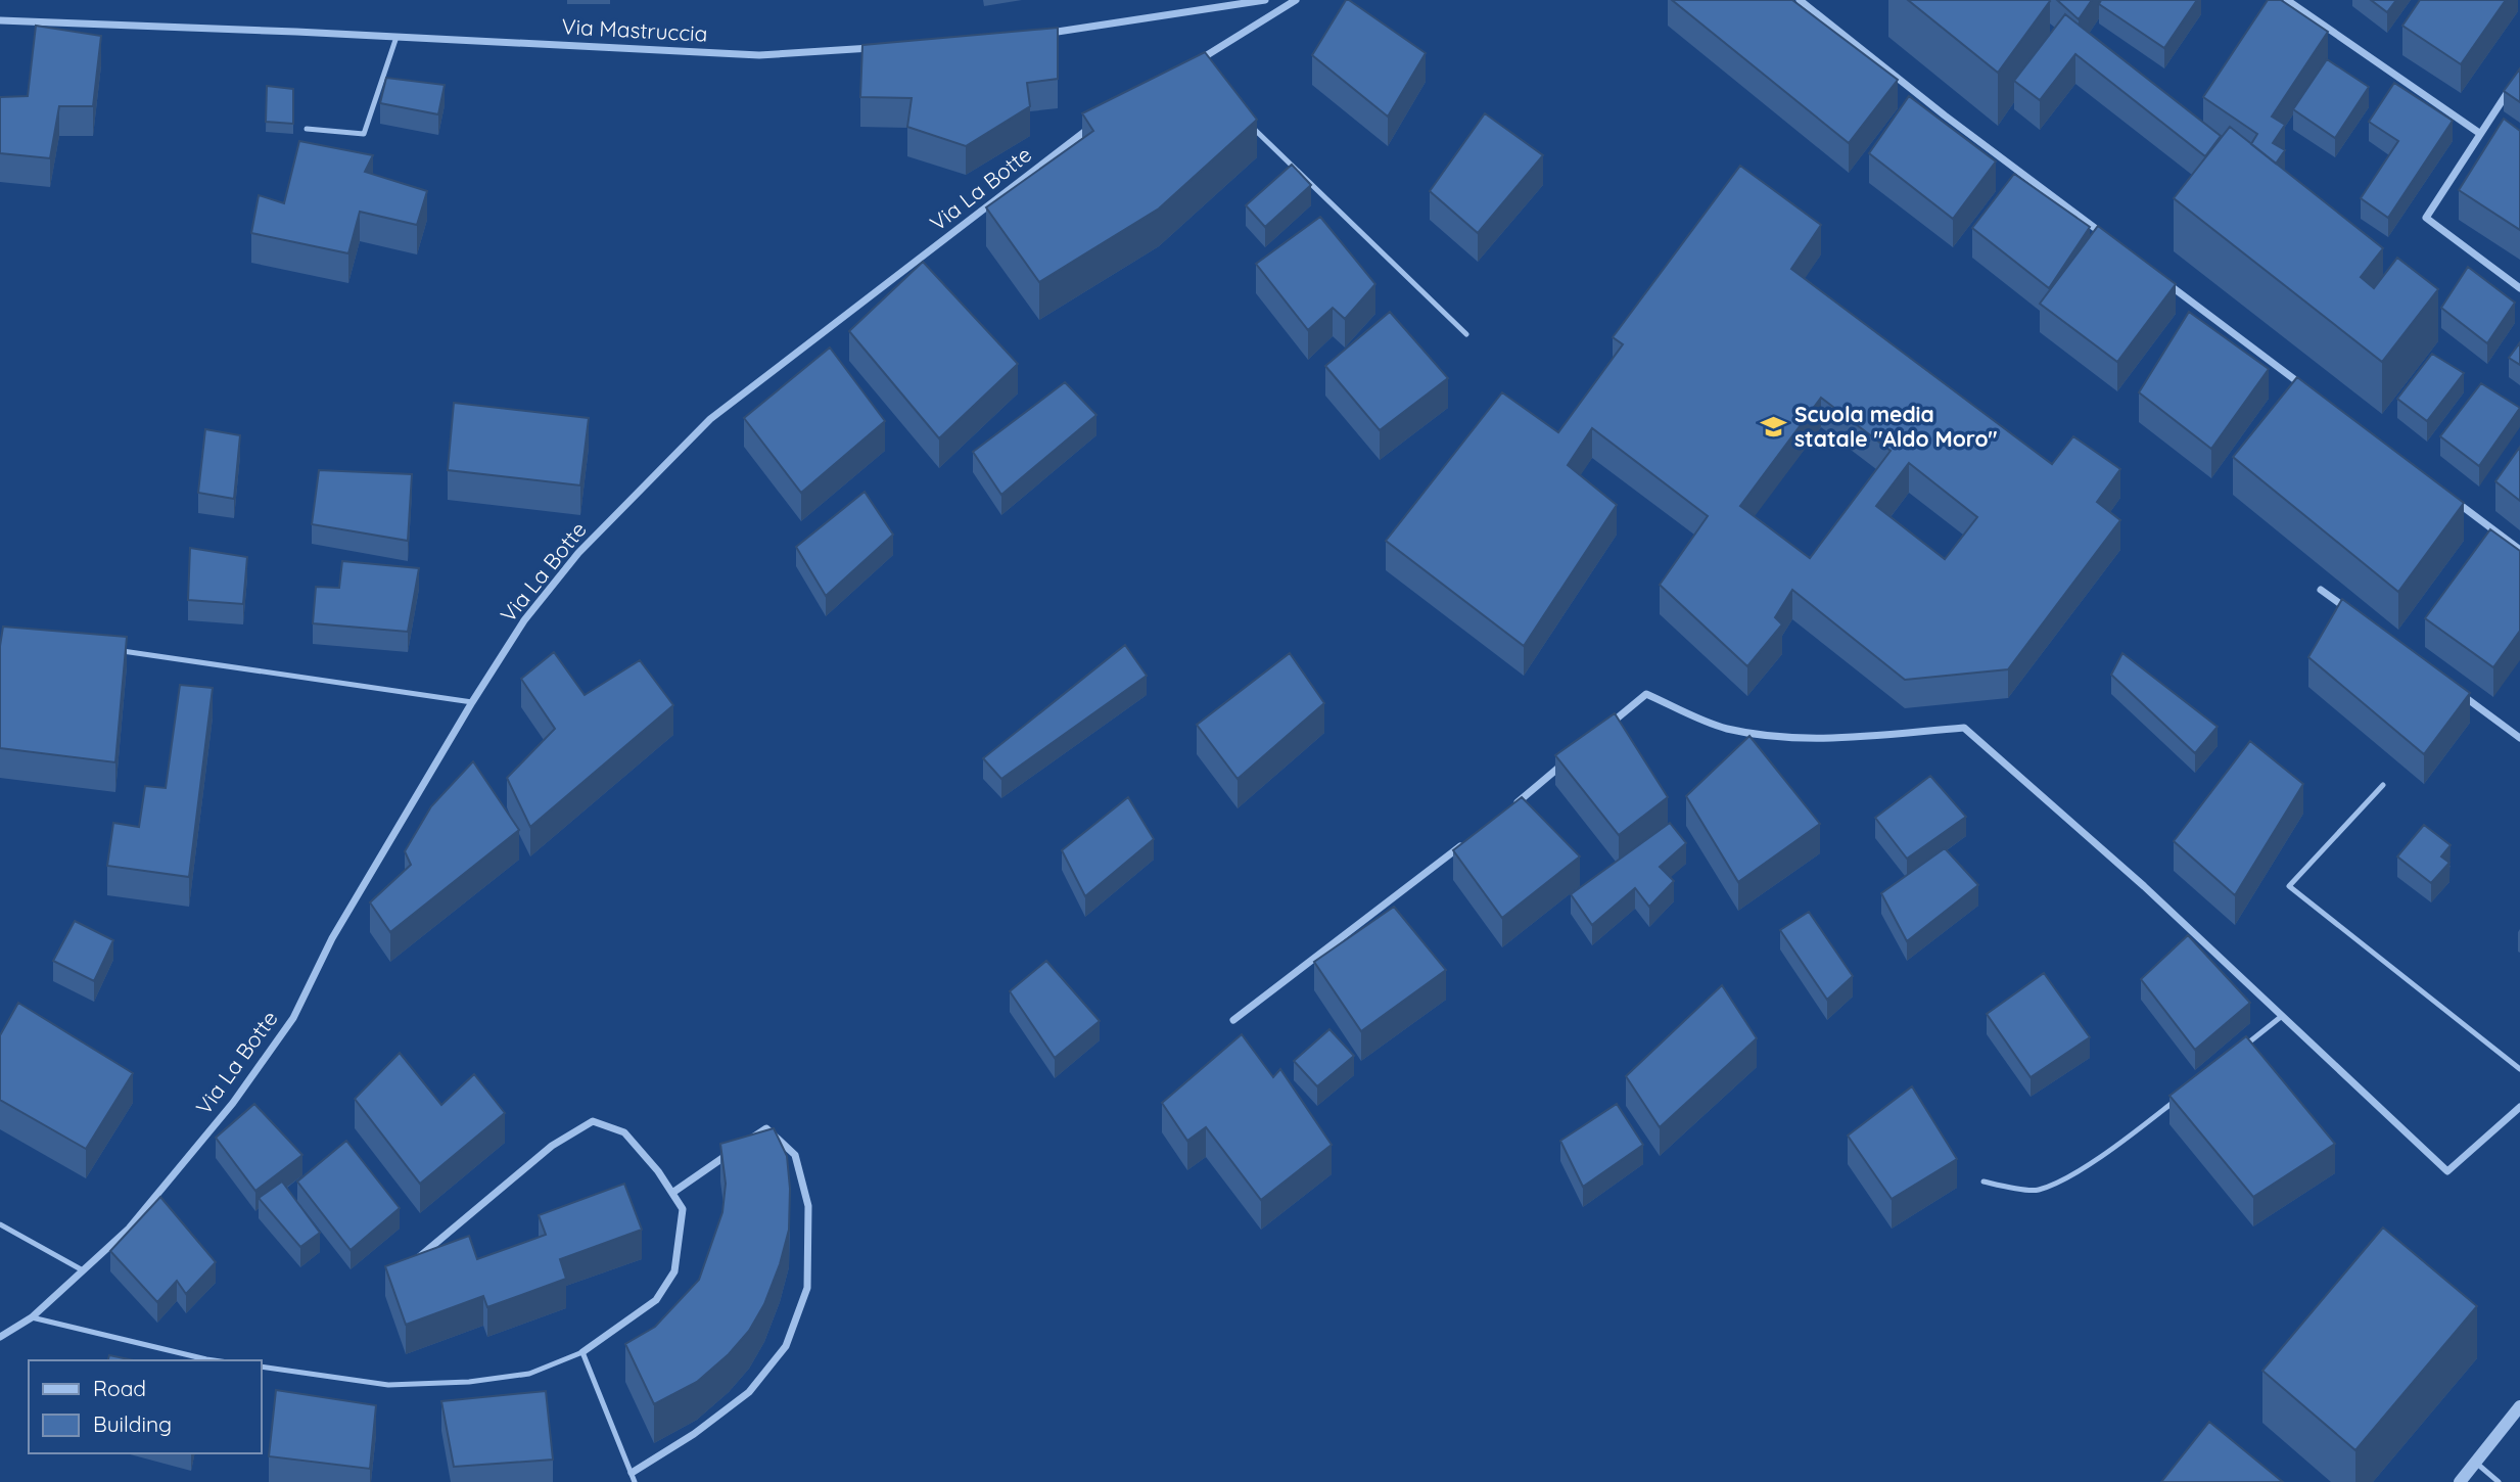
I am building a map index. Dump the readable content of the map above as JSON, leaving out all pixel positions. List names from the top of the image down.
{
  "streets": {
    "street": ["Via Mastruccia", "Via La Botte"]
  },
  "places": {
    "school or university": ["Scuola media statale \"Aldo Moro\""]
  },
  "legend": ["Road", "Building"]
}
